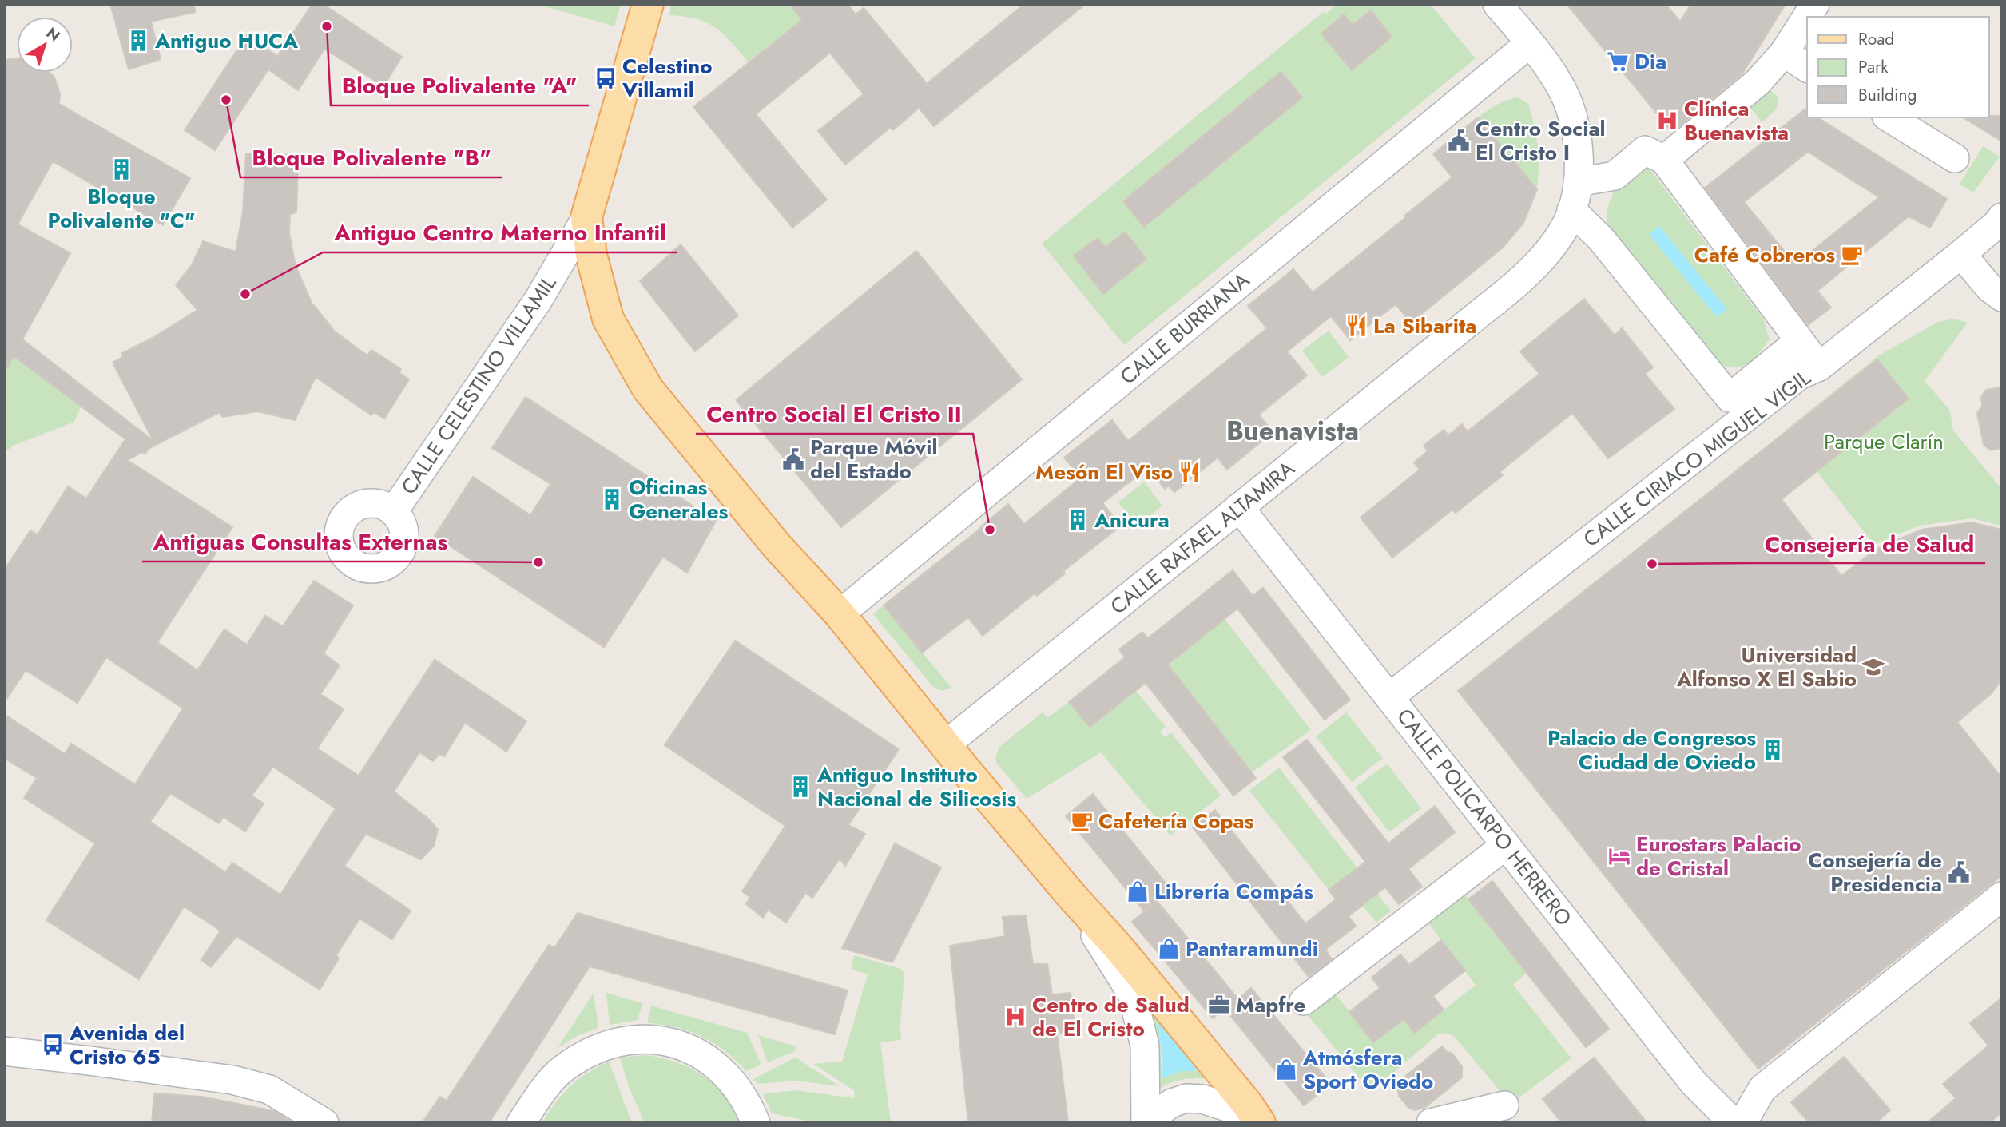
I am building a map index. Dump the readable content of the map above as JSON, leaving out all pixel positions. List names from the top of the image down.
{
  "streets": {
    "main road": ["CALLE CELESTINO VILLAMIL"],
    "street": [
      "CALLE BURRIANA",
      "CALLE CIRIACO MIGUEL VIGIL",
      "CALLE RAFAEL ALTAMIRA",
      "CALLE POLICARPO HERRERO"
    ]
  },
  "crossings": [
    ["CALLE BURRIANA", "CALLE RAFAEL ALTAMIRA"],
    ["CALLE CIRIACO MIGUEL VIGIL", "CALLE POLICARPO HERRERO"],
    ["CALLE RAFAEL ALTAMIRA", "CALLE POLICARPO HERRERO"]
  ],
  "districts": ["Buenavista"],
  "parks": ["Parque Clarín"],
  "places": {
    "other": [
      "Bloque Polivalente \"A\"",
      "Bloque Polivalente \"B\"",
      "Antiguo Centro Materno Infantil",
      "Centro Social El Cristo II",
      "Antiguas Consultas Externas",
      "Consejería de Salud"
    ],
    "building": [
      "Antiguo HUCA",
      "Bloque Polivalente \"C\"",
      "Oficinas Generales",
      "Anicura",
      "Palacio de Congresos Ciudad de Oviedo",
      "Antiguo Instituto Nacional de Silicosis"
    ],
    "supermarket": ["Dia"],
    "bus stop": ["Celestino Villamil", "Avenida del Cristo 65"],
    "hospital": ["Clínica Buenavista", "Centro de Salud de El Cristo"],
    "public building": ["Centro Social El Cristo I", "Parque Móvil del Estado", "Consejería de Presidencia"],
    "cafe": ["Café Cobreros", "Cafetería Copas"],
    "restaurant": ["La Sibarita", "Mesón El Viso"],
    "school or university": ["Universidad Alfonso X El Sabio"],
    "hotel": ["Eurostars Palacio de Cristal"],
    "shop": ["Librería Compás", "Pantaramundi", "Atmósfera Sport Oviedo"],
    "office": ["Mapfre"]
  },
  "legend": ["Road", "Park", "Building"],
  "north": "top right"
}
